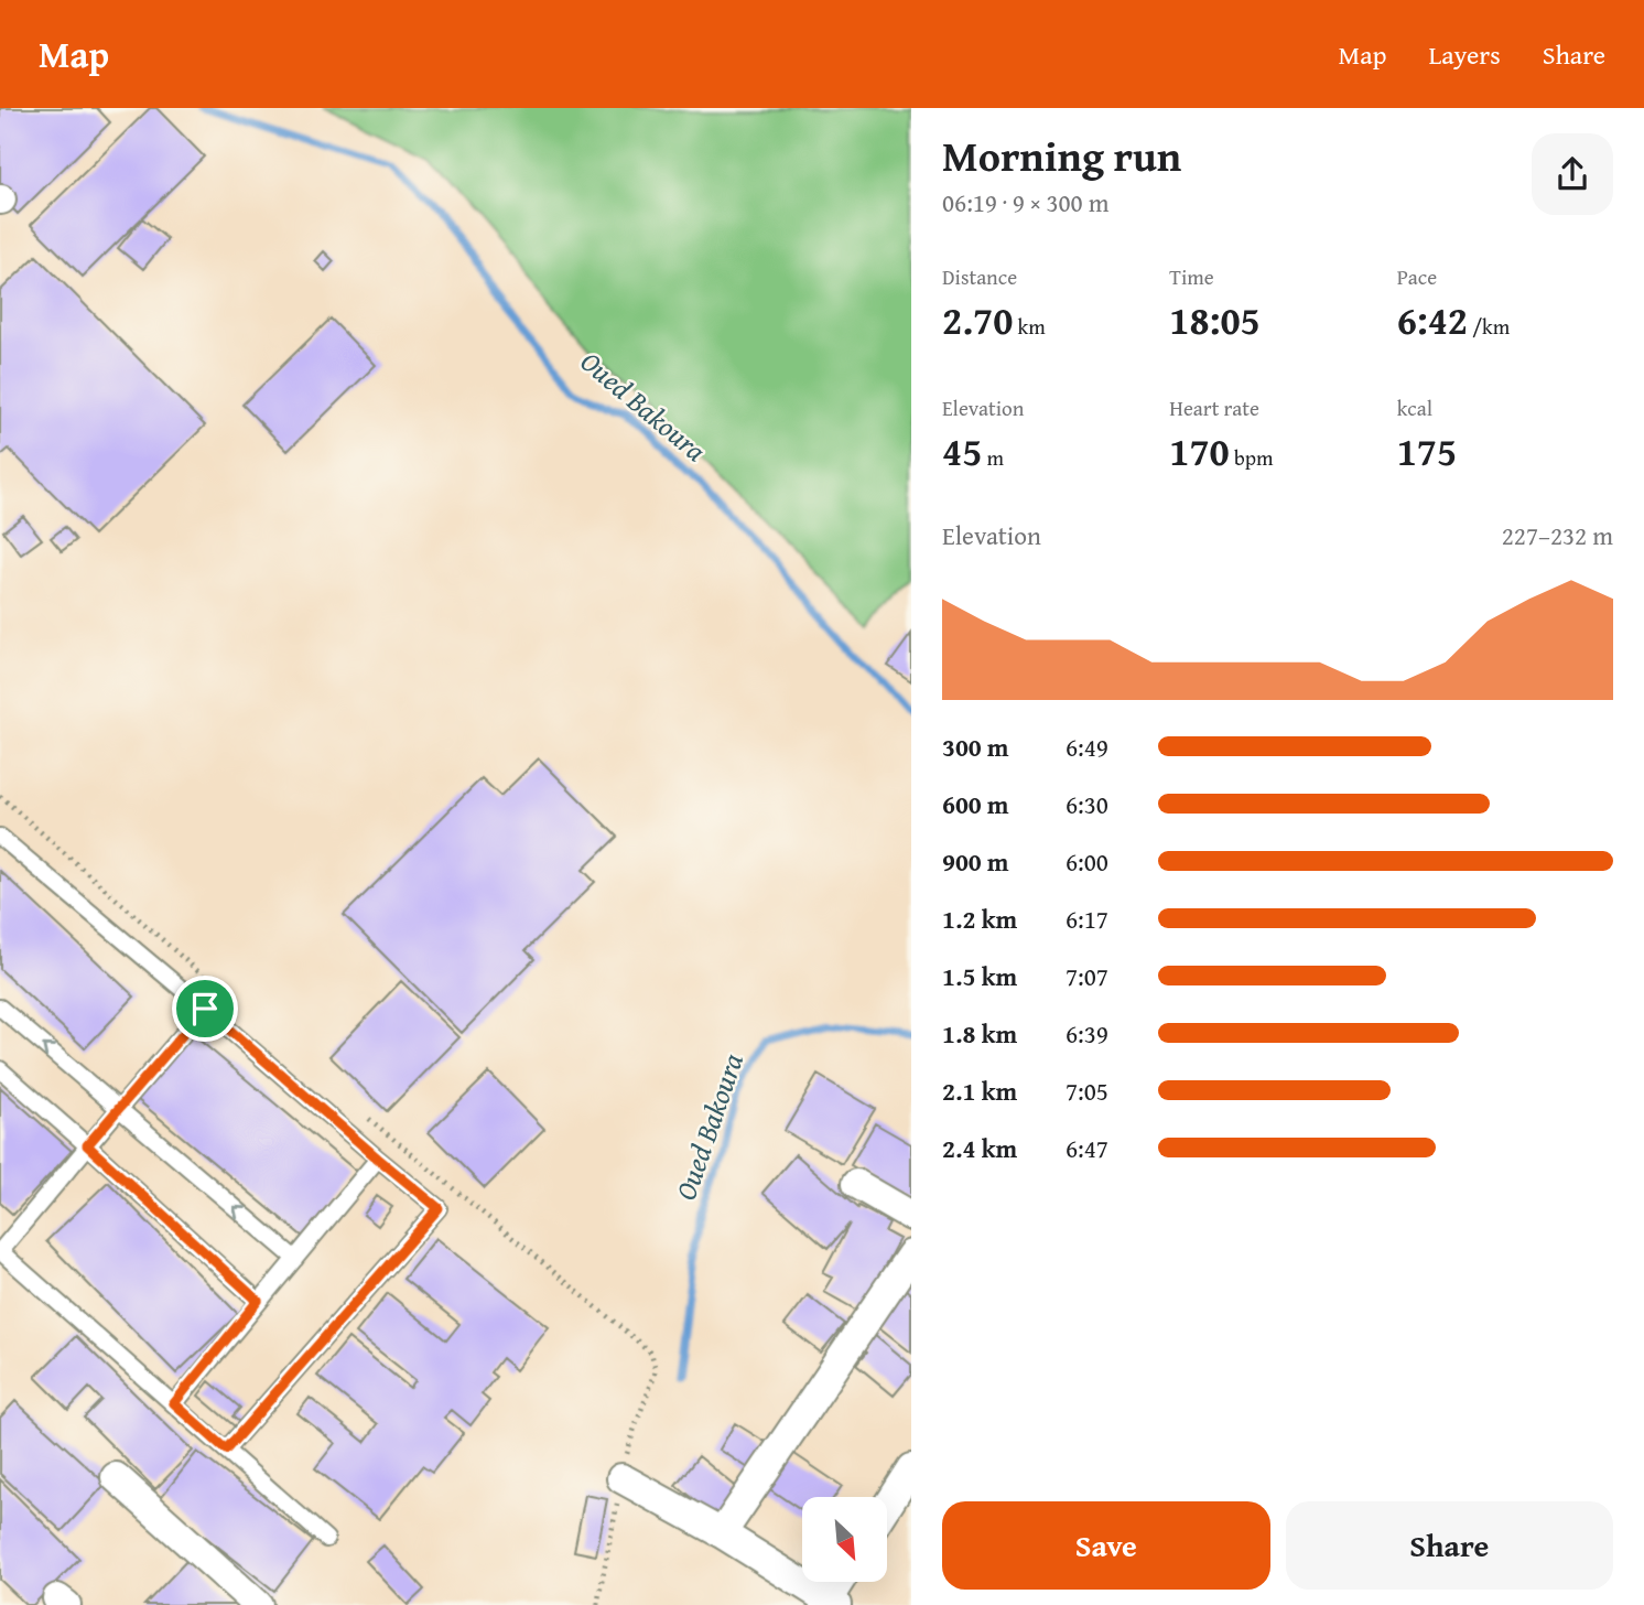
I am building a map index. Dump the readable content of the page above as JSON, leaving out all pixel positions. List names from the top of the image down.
{
  "water": ["Oued Bakoura"],
  "north": "bottom right",
  "page": {
    "header": "Map",
    "nav": ["Map", "Layers", "Share"],
    "heading": ["Morning run", "06:19 · 9 × 300 m"],
    "stats": [
      ["Distance", "2.70 km"],
      ["Time", "18:05"],
      ["Pace", "6:42 /km"],
      ["Elevation", "45 m"],
      ["Heart rate", "170 bpm"],
      ["kcal", "175"]
    ],
    "chart": ["Elevation", "227–232 m"],
    "list": [
      {
        "name": "300 m",
        "note": "6:49"
      },
      {
        "name": "600 m",
        "note": "6:30"
      },
      {
        "name": "900 m",
        "note": "6:00"
      },
      {
        "name": "1.2 km",
        "note": "6:17"
      },
      {
        "name": "1.5 km",
        "note": "7:07"
      },
      {
        "name": "1.8 km",
        "note": "6:39"
      },
      {
        "name": "2.1 km",
        "note": "7:05"
      },
      {
        "name": "2.4 km",
        "note": "6:47"
      }
    ],
    "buttons": ["Save", "Share"]
  }
}
